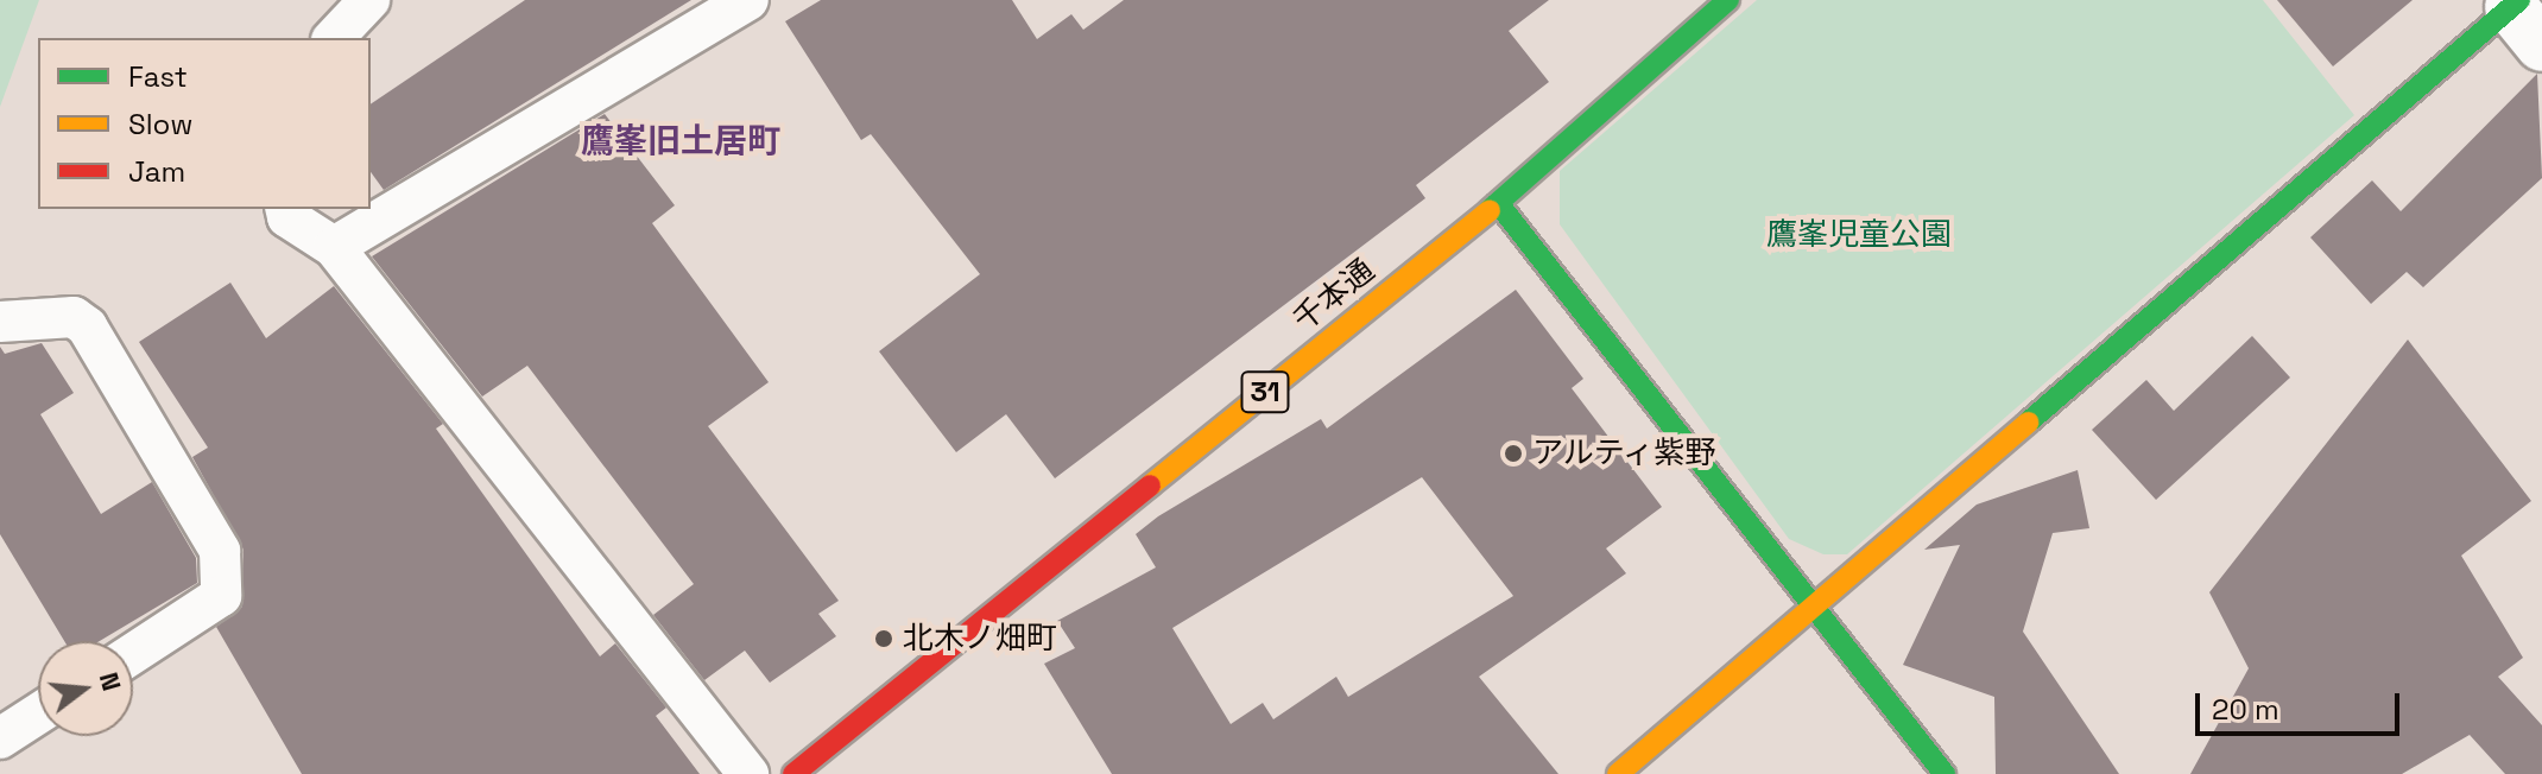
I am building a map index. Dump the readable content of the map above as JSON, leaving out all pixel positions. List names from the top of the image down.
{
  "streets": {
    "street": ["千本通", "31"]
  },
  "districts": ["鷹峯旧土居町"],
  "parks": ["鷹峯児童公園"],
  "places": ["アルティ紫野", "北木ノ畑町"],
  "legend": ["Fast", "Slow", "Jam"],
  "scale_bar": "20 m",
  "north": "right"
}
